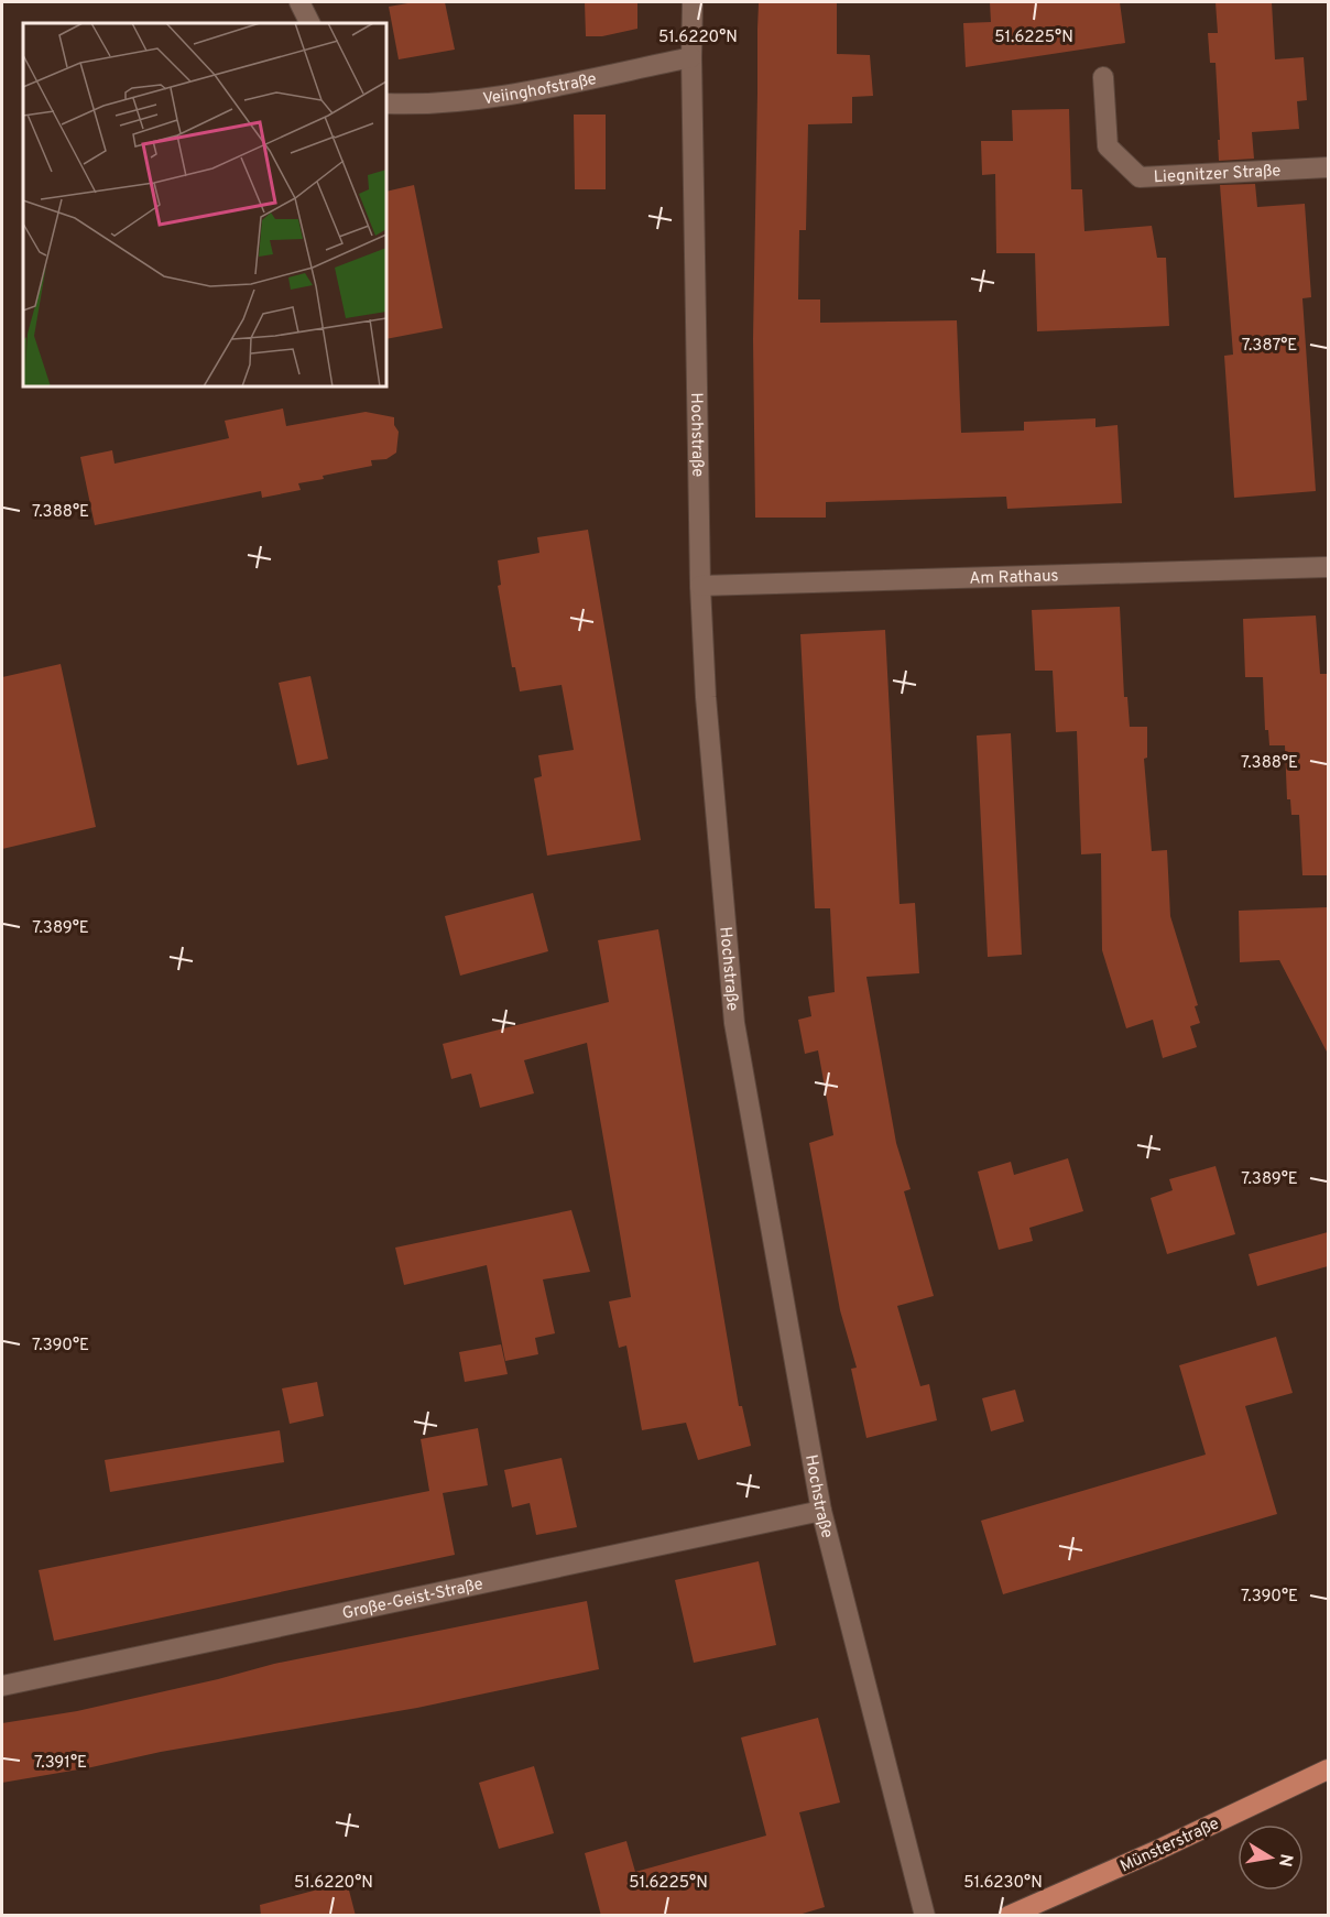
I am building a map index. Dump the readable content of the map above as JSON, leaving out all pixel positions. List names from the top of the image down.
{
  "streets": {
    "main road": ["Münsterstraße"],
    "street": [
      "Veiinghofstraße",
      "Liegnitzer Straße",
      "Hochstraße",
      "Am Rathaus",
      "Große-Geist-Straße"
    ]
  },
  "crossings": [
    ["Veiinghofstraße", "Hochstraße"],
    ["Hochstraße", "Am Rathaus"],
    ["Hochstraße", "Große-Geist-Straße"]
  ],
  "north": "right",
  "coordinates": [
    "51.6220°N",
    "51.6225°N",
    "7.387°E",
    "7.388°E",
    "7.389°E",
    "7.390°E",
    "7.391°E",
    "51.6230°N"
  ]
}
